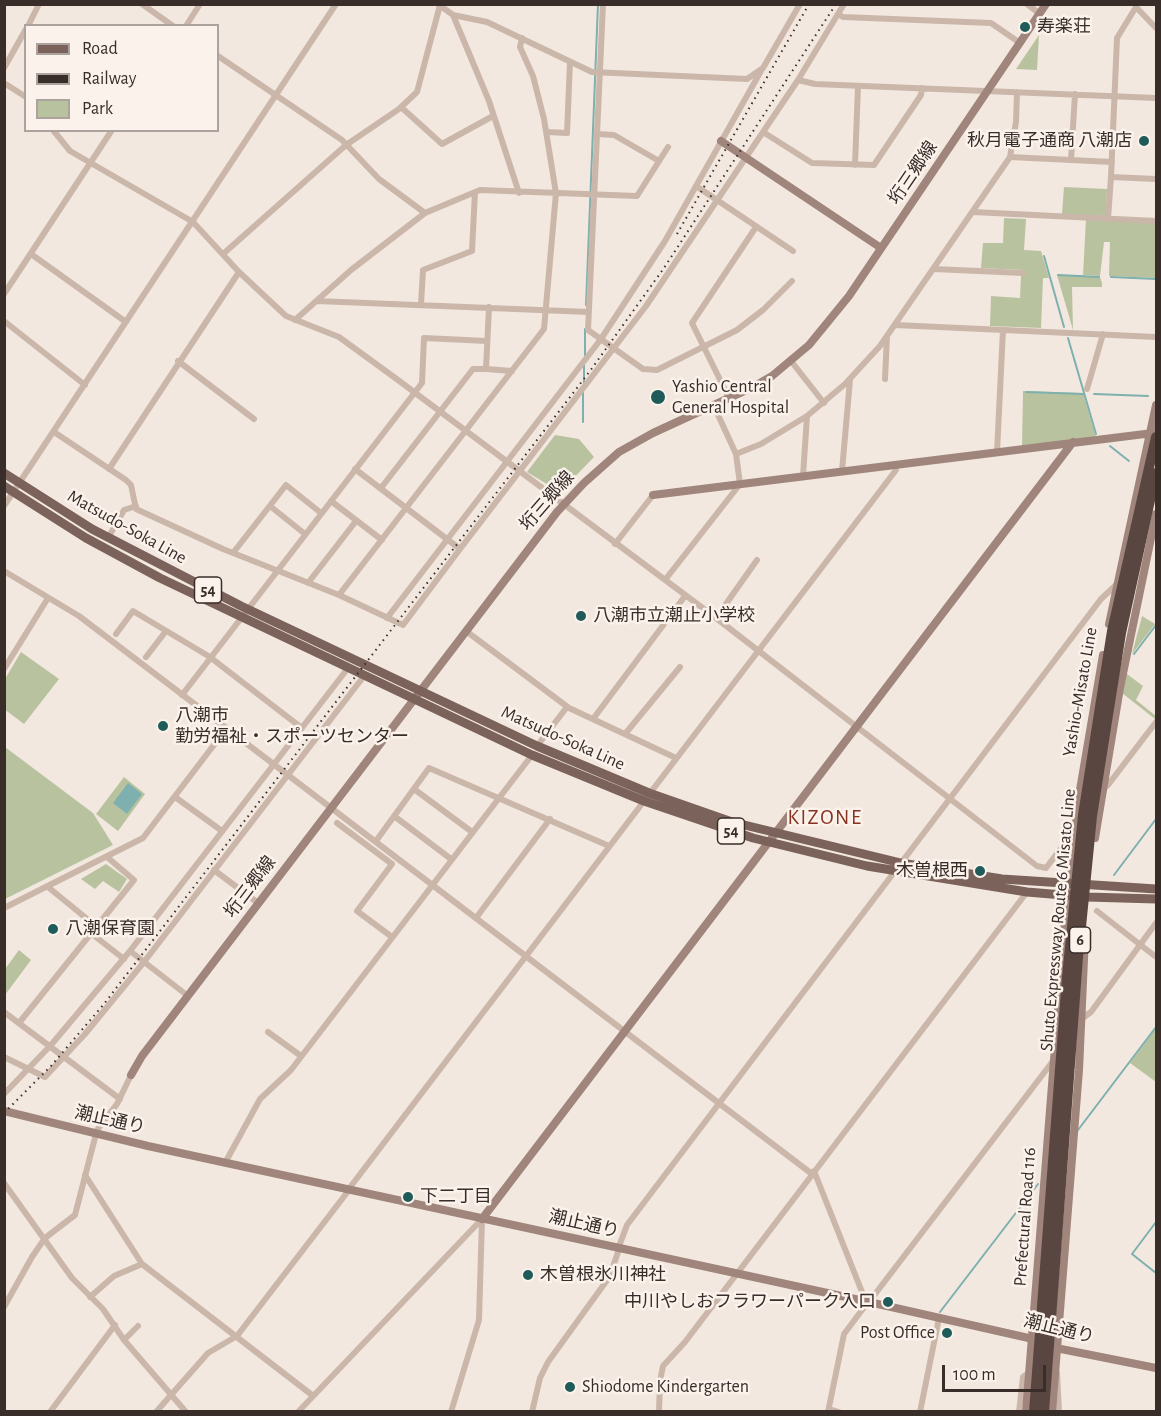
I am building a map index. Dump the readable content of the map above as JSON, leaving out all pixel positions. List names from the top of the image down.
{
  "streets": {
    "highway": ["Shuto Expressway Route 6 Misato Line", "6"],
    "main road": ["Matsudo-Soka Line", "54"],
    "street": [
      "垳三郷線",
      "Yashio-Misato Line",
      "潮止通り",
      "Prefectural Road 116"
    ]
  },
  "crossings": [
    ["垳三郷線", "Matsudo-Soka Line"],
    ["Matsudo-Soka Line", "Yashio-Misato Line"],
    ["Yashio-Misato Line", "Shuto Expressway Route 6 Misato Line"],
    ["Yashio-Misato Line", "Prefectural Road 116"],
    ["潮止通り", "Prefectural Road 116"]
  ],
  "districts": ["KIZONE"],
  "places": [
    "寿楽荘",
    "秋月電子通商 八潮店",
    "Yashio Central General Hospital",
    "八潮市立潮止小学校",
    "八潮市 勤労福祉・スポーツセンター",
    "木曽根西",
    "八潮保育園",
    "下二丁目",
    "木曽根氷川神社",
    "中川やしおフラワーパーク入口",
    "Post Office",
    "Shiodome Kindergarten"
  ],
  "legend": ["Road", "Railway", "Park"],
  "scale_bar": "100 m"
}
